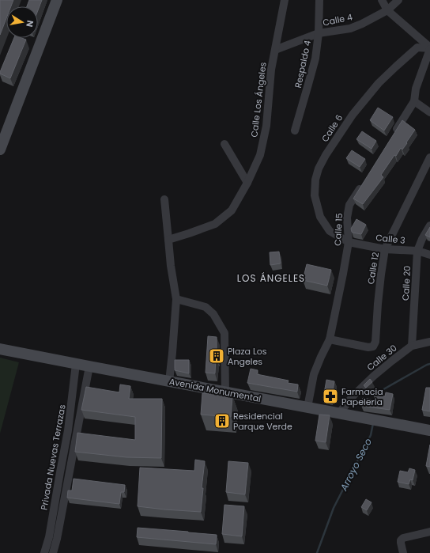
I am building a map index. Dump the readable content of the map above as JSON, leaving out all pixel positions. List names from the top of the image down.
{
  "streets": {
    "main road": ["Avenida Monumental"],
    "street": [
      "Calle 4",
      "Respaldo 4",
      "Calle Los Ángeles",
      "Calle 6",
      "Calle 15",
      "Calle 3",
      "Calle 12",
      "Calle 20",
      "Calle 30",
      "Privada Nuevas Terrazas"
    ]
  },
  "crossings": [
    ["Calle 4", "Respaldo 4"],
    ["Calle 4", "Calle Los Ángeles"],
    ["Calle 6", "Calle 15"],
    ["Calle 6", "Calle 3"],
    ["Calle 15", "Calle 3"],
    ["Calle 15", "Calle 12"],
    ["Calle 15", "Avenida Monumental"],
    ["Calle 3", "Calle 12"],
    ["Calle 3", "Calle 20"],
    ["Calle 20", "Calle 30"],
    ["Calle 30", "Avenida Monumental"],
    ["Avenida Monumental", "Privada Nuevas Terrazas"]
  ],
  "districts": ["LOS ÁNGELES"],
  "water": ["Arroyo Seco"],
  "places": {
    "building": ["Plaza Los Angeles", "Residencial Parque Verde"],
    "pharmacy": ["Farmacia Papeleria"]
  },
  "north": "right"
}
